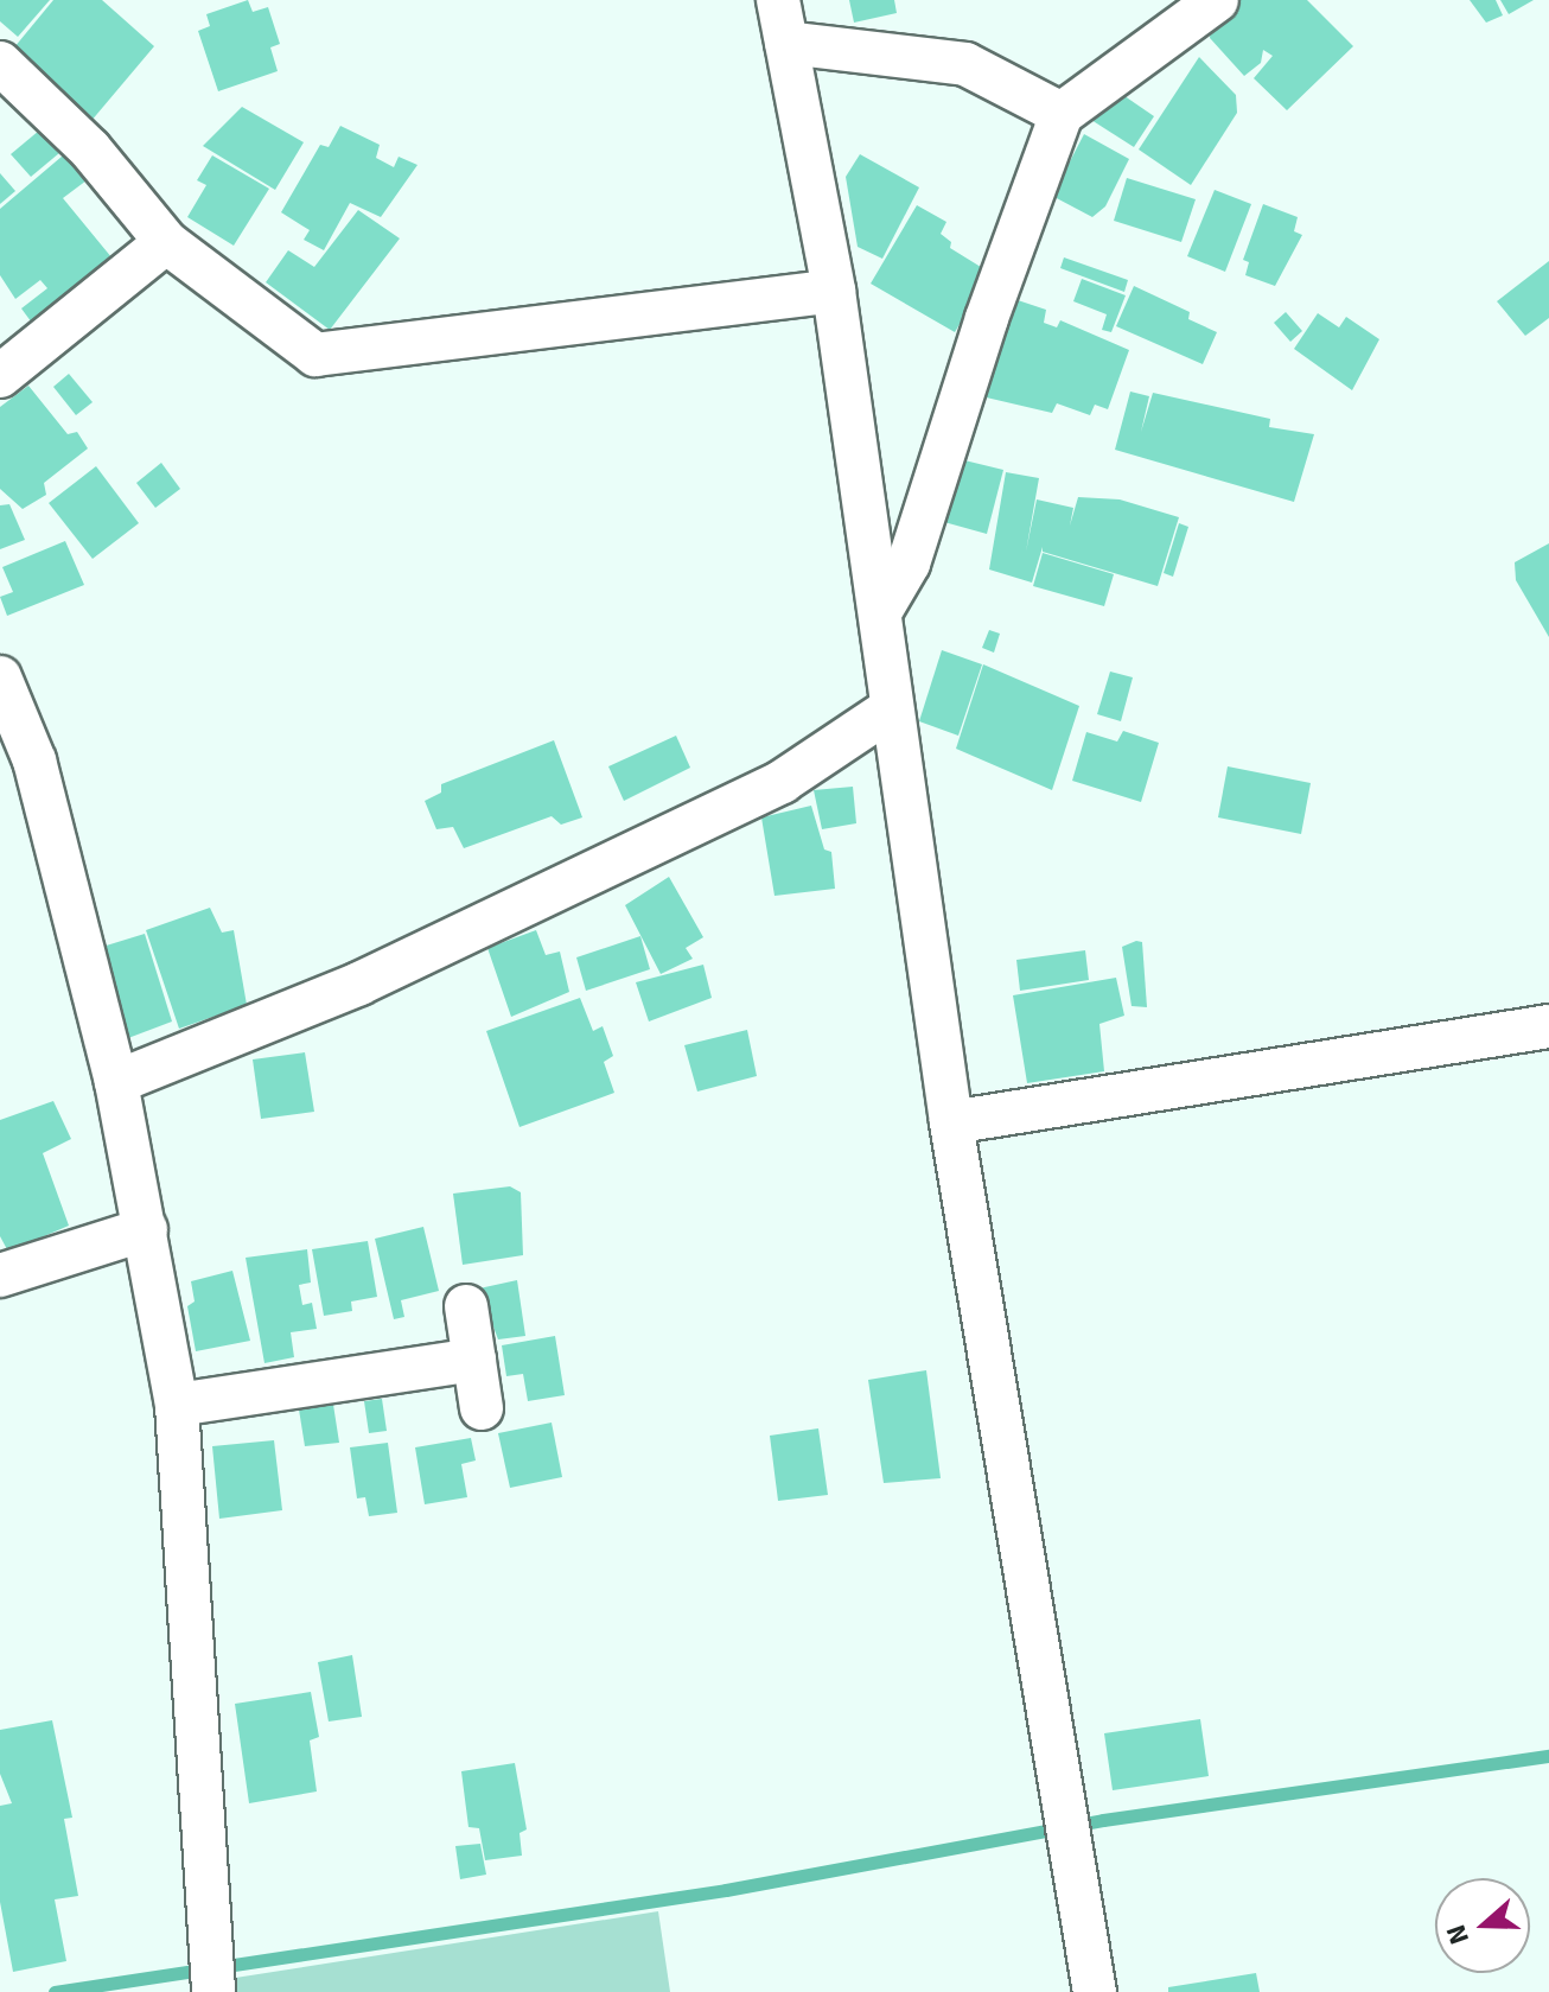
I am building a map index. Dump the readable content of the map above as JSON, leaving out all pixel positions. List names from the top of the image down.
{
  "north": "left"
}
